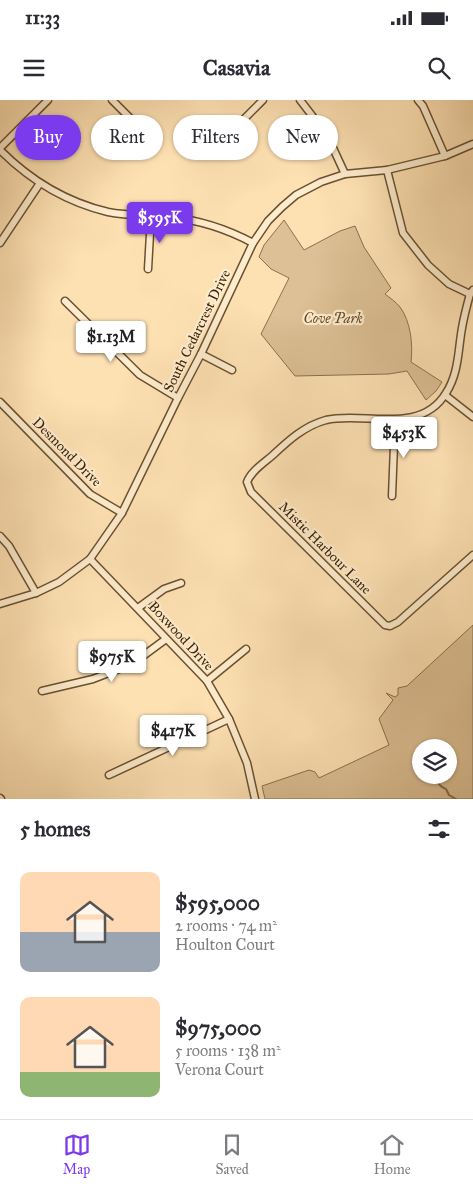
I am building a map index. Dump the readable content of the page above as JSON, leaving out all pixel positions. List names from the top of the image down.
{
  "streets": {
    "street": [
      "South Cedarcrest Drive",
      "Desmond Drive",
      "Mistic Harbour Lane",
      "Boxwood Drive"
    ]
  },
  "crossings": [
    ["South Cedarcrest Drive", "Desmond Drive"],
    ["South Cedarcrest Drive", "Boxwood Drive"]
  ],
  "parks": ["Cove Park"],
  "page": {
    "status": "11:33",
    "header": "Casavia",
    "chip": [
      "Buy",
      "Rent",
      "Filters",
      "New"
    ],
    "price": [
      "$595K",
      "$1.13M",
      "$453K",
      "$975K",
      "$417K"
    ],
    "heading": "5 homes",
    "list": [
      {
        "name": "$595,000",
        "note": "2 rooms · 74 m² · Houlton Court"
      },
      {
        "name": "$975,000",
        "note": "5 rooms · 138 m² · Verona Court"
      }
    ],
    "tabs": ["Map", "Saved", "Home"]
  }
}
